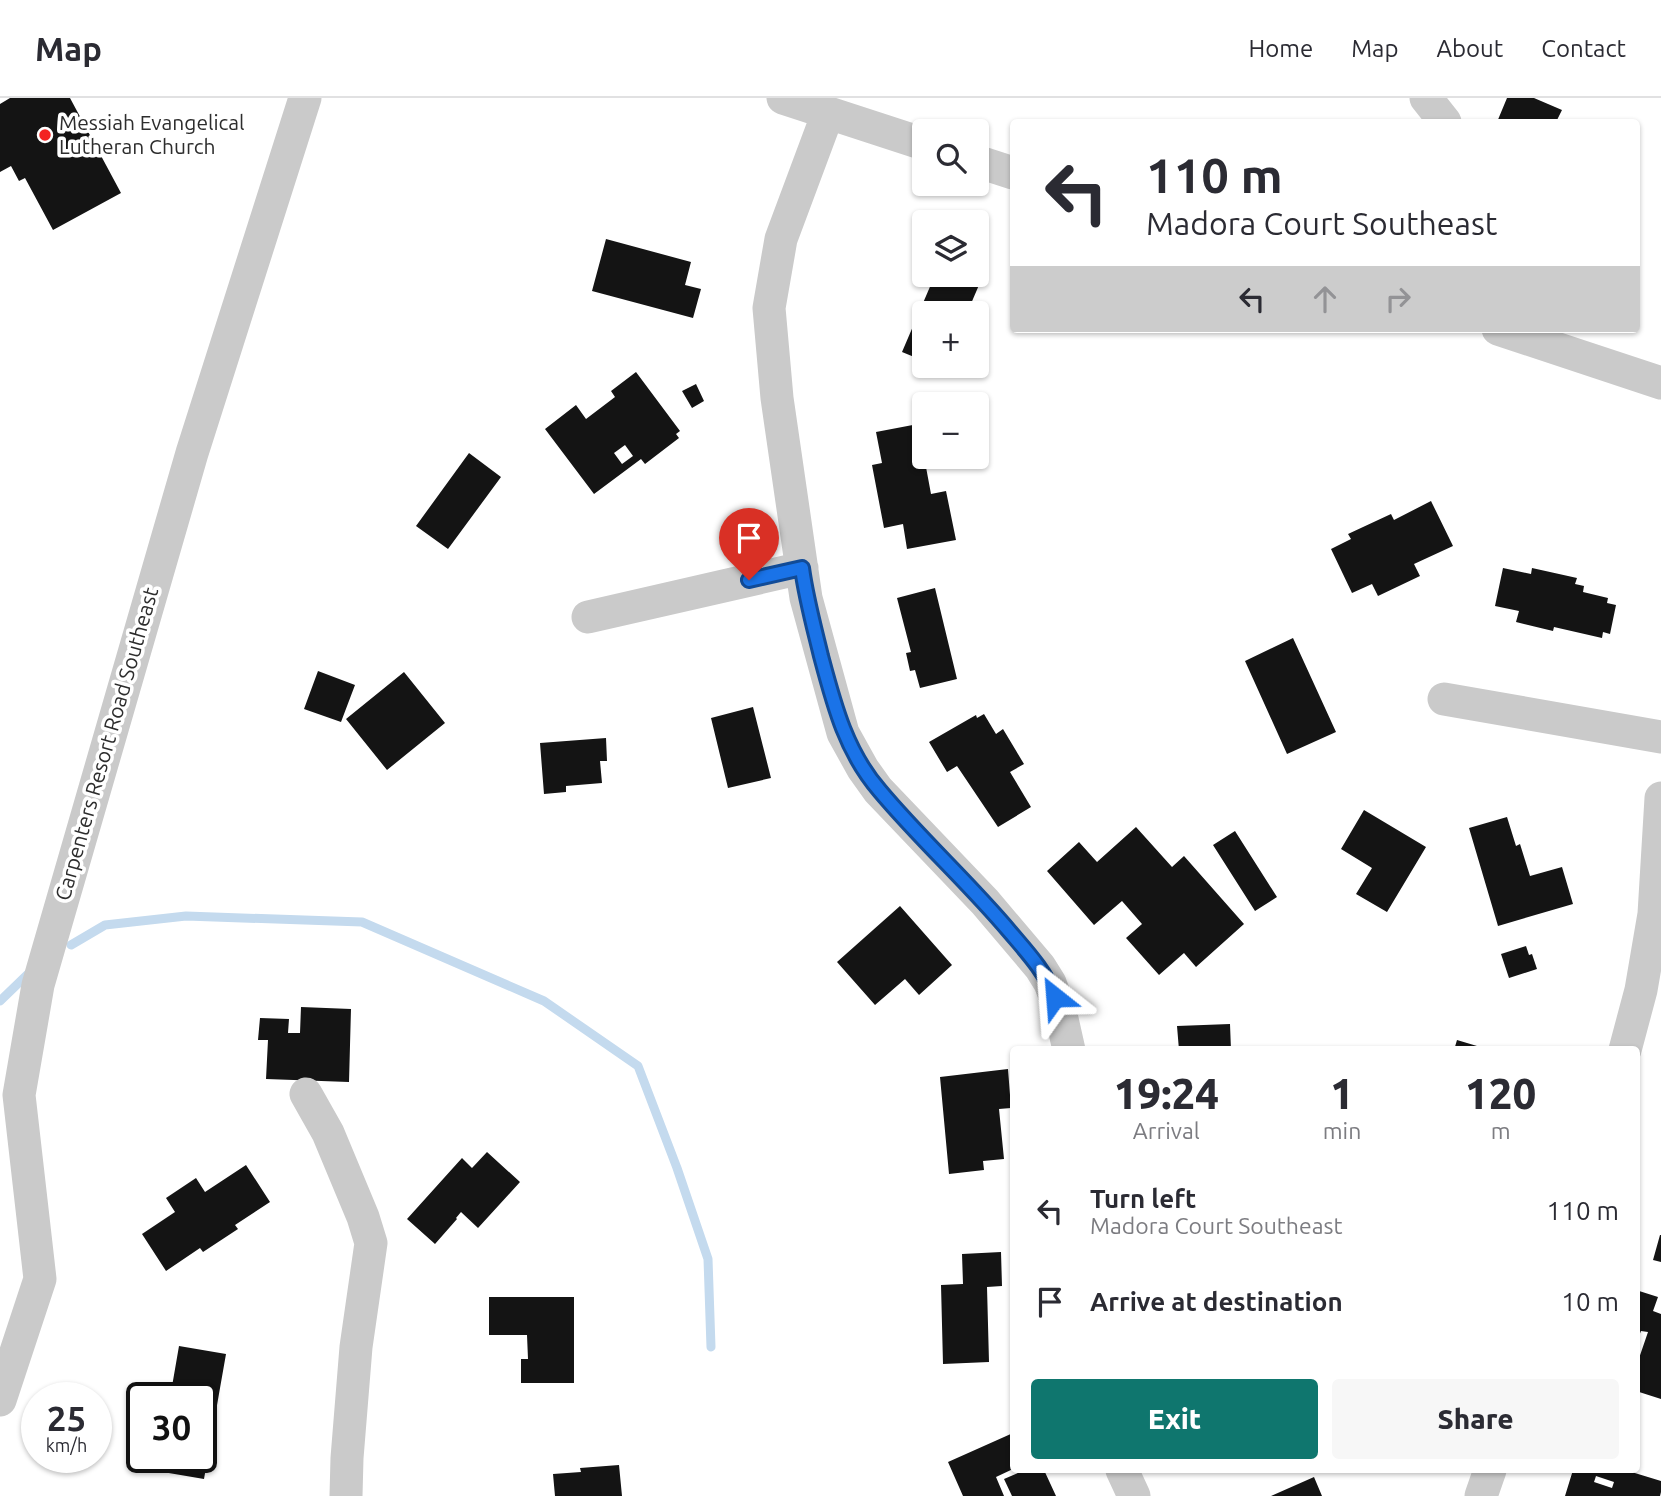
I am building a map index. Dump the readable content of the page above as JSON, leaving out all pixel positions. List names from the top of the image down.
{
  "streets": {
    "street": ["Carpenters Resort Road Southeast"]
  },
  "places": ["Messiah Evangelical Lutheran Church"],
  "page": {
    "header": "Map",
    "nav": [
      "Home",
      "Map",
      "About",
      "Contact"
    ],
    "map_buttons": ["+", "−"],
    "turn": ["110 m", "Madora Court Southeast"],
    "eta": [
      "19:24",
      "Arrival",
      "1",
      "min",
      "120",
      "m"
    ],
    "list": [
      {
        "name": "Turn left",
        "note": "Madora Court Southeast",
        "value": "110 m"
      },
      {
        "name": "Arrive at destination",
        "value": "10 m"
      }
    ],
    "buttons": ["Exit", "Share"],
    "speed": "25 km/h",
    "limit": "30"
  }
}
